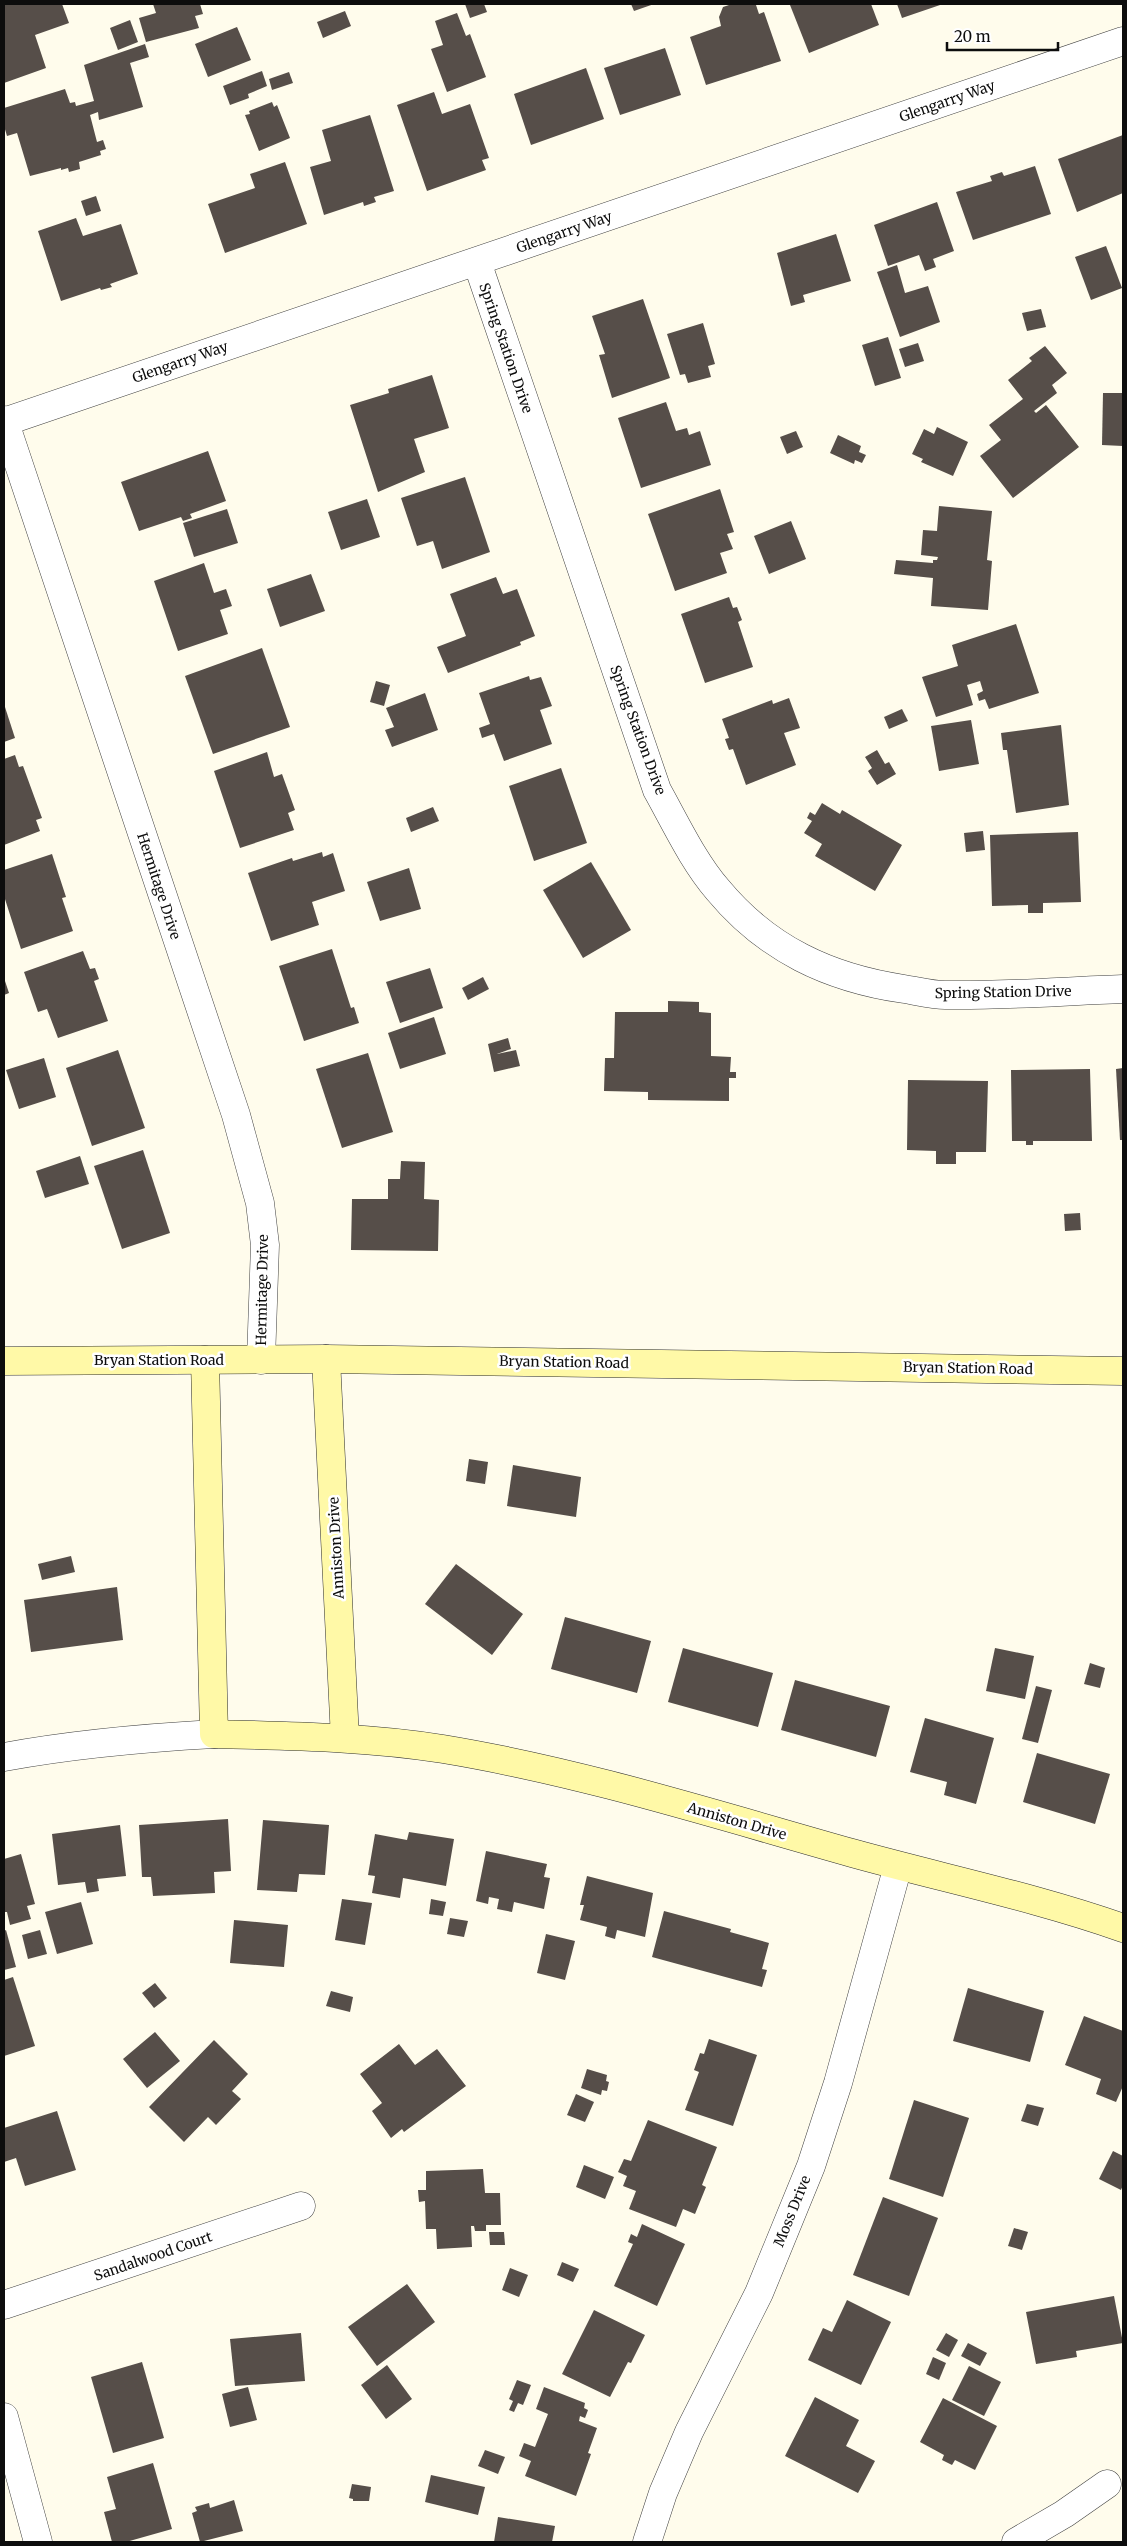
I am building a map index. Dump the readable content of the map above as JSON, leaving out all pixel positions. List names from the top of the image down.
{
  "streets": {
    "street": [
      "Glengarry Way",
      "Spring Station Drive",
      "Hermitage Drive",
      "Bryan Station Road",
      "Anniston Drive",
      "Moss Drive",
      "Sandalwood Court"
    ]
  },
  "crossings": [
    ["Glengarry Way", "Spring Station Drive"],
    ["Glengarry Way", "Hermitage Drive"],
    ["Hermitage Drive", "Bryan Station Road"],
    ["Bryan Station Road", "Anniston Drive"],
    ["Anniston Drive", "Moss Drive"]
  ],
  "scale_bar": "20 m"
}
